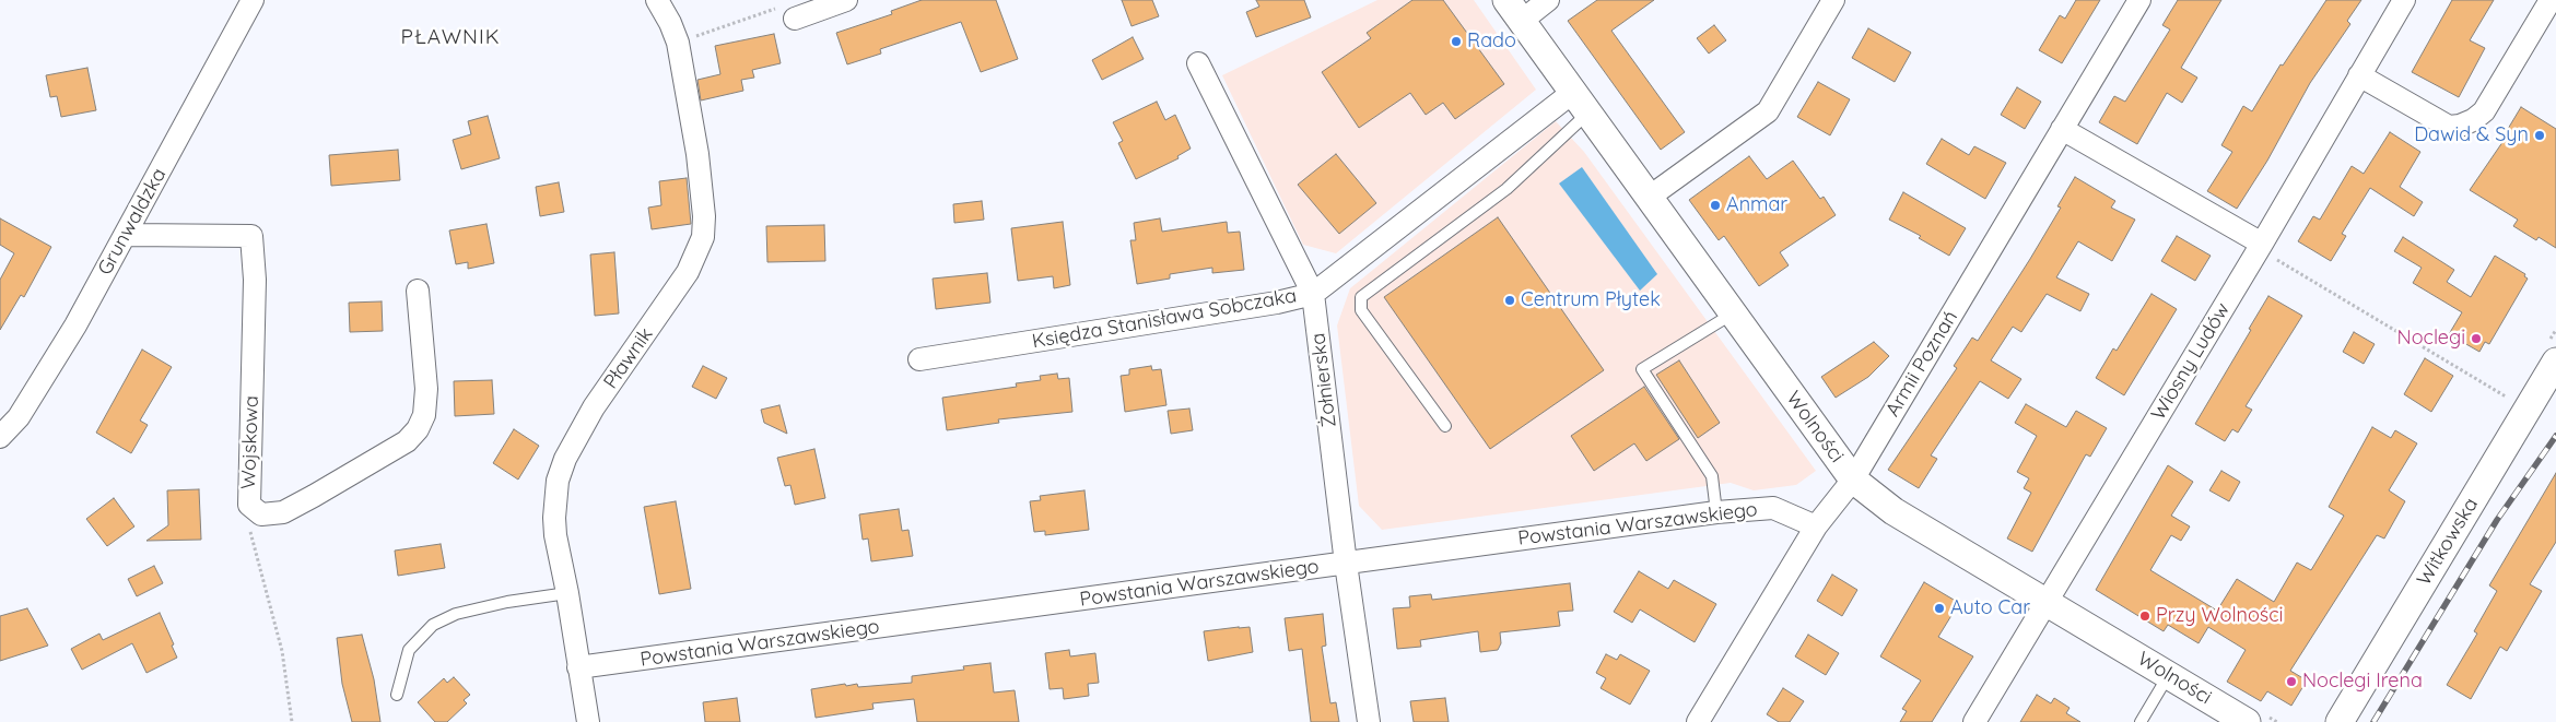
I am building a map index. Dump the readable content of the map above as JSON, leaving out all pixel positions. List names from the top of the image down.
{
  "streets": {
    "street": [
      "Grunwaldzka",
      "Księdza Stanisława Sobczaka",
      "Pławnik",
      "Wiosny Ludów",
      "Armii Poznań",
      "Żołnierska",
      "Wolności",
      "Wojskowa",
      "Powstania Warszawskiego",
      "Witkowska"
    ]
  },
  "crossings": [
    ["Grunwaldzka", "Wojskowa"],
    ["Księdza Stanisława Sobczaka", "Żołnierska"],
    ["Księdza Stanisława Sobczaka", "Wolności"],
    ["Pławnik", "Powstania Warszawskiego"],
    ["Wiosny Ludów", "Wolności"],
    ["Armii Poznań", "Wolności"],
    ["Armii Poznań", "Powstania Warszawskiego"],
    ["Żołnierska", "Powstania Warszawskiego"]
  ],
  "districts": ["PŁAWNIK"],
  "places": [
    "Rado",
    "Dawid & Syn",
    "Anmar",
    "Centrum Płytek",
    "Noclegi",
    "Auto Car",
    "Przy Wolności",
    "Noclegi Irena"
  ]
}
